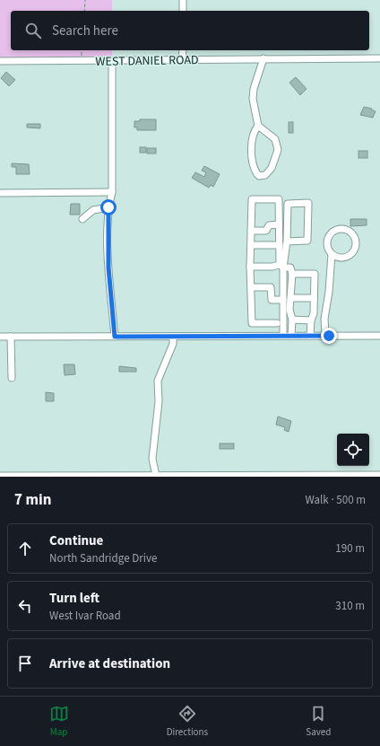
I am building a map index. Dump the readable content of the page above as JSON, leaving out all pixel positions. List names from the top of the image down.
{
  "streets": {
    "street": ["WEST DANIEL ROAD"]
  },
  "page": {
    "search": "Search here",
    "heading": ["7 min", "Walk · 500 m"],
    "list": [
      ["Continue", "North Sandridge Drive", "190 m"],
      ["Turn left", "West Ivar Road", "310 m"],
      "Arrive at destination"
    ],
    "nav": ["Map", "Directions", "Saved"]
  }
}
